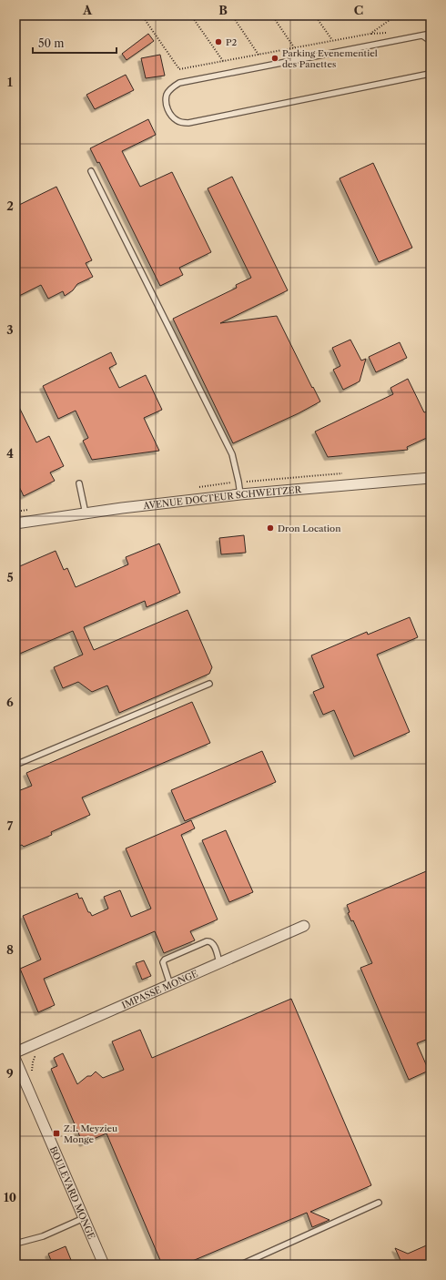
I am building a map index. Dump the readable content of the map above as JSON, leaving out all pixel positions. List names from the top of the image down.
{
  "streets": {
    "street": ["AVENUE DOCTEUR SCHWEITZER", "IMPASSE MONGE", "BOULEVARD MONGE"]
  },
  "places": {
    "other": ["P2", "Parking Evenementiel des Panettes", "Dron Location"],
    "transit": ["Z.I. Meyzieu Monge"]
  },
  "scale_bar": "50 m",
  "grid": {
    "columns": ["A", "B", "C"],
    "rows": [
      "1",
      "2",
      "3",
      "4",
      "5",
      "6",
      "7",
      "8",
      "9",
      "10"
    ]
  }
}
